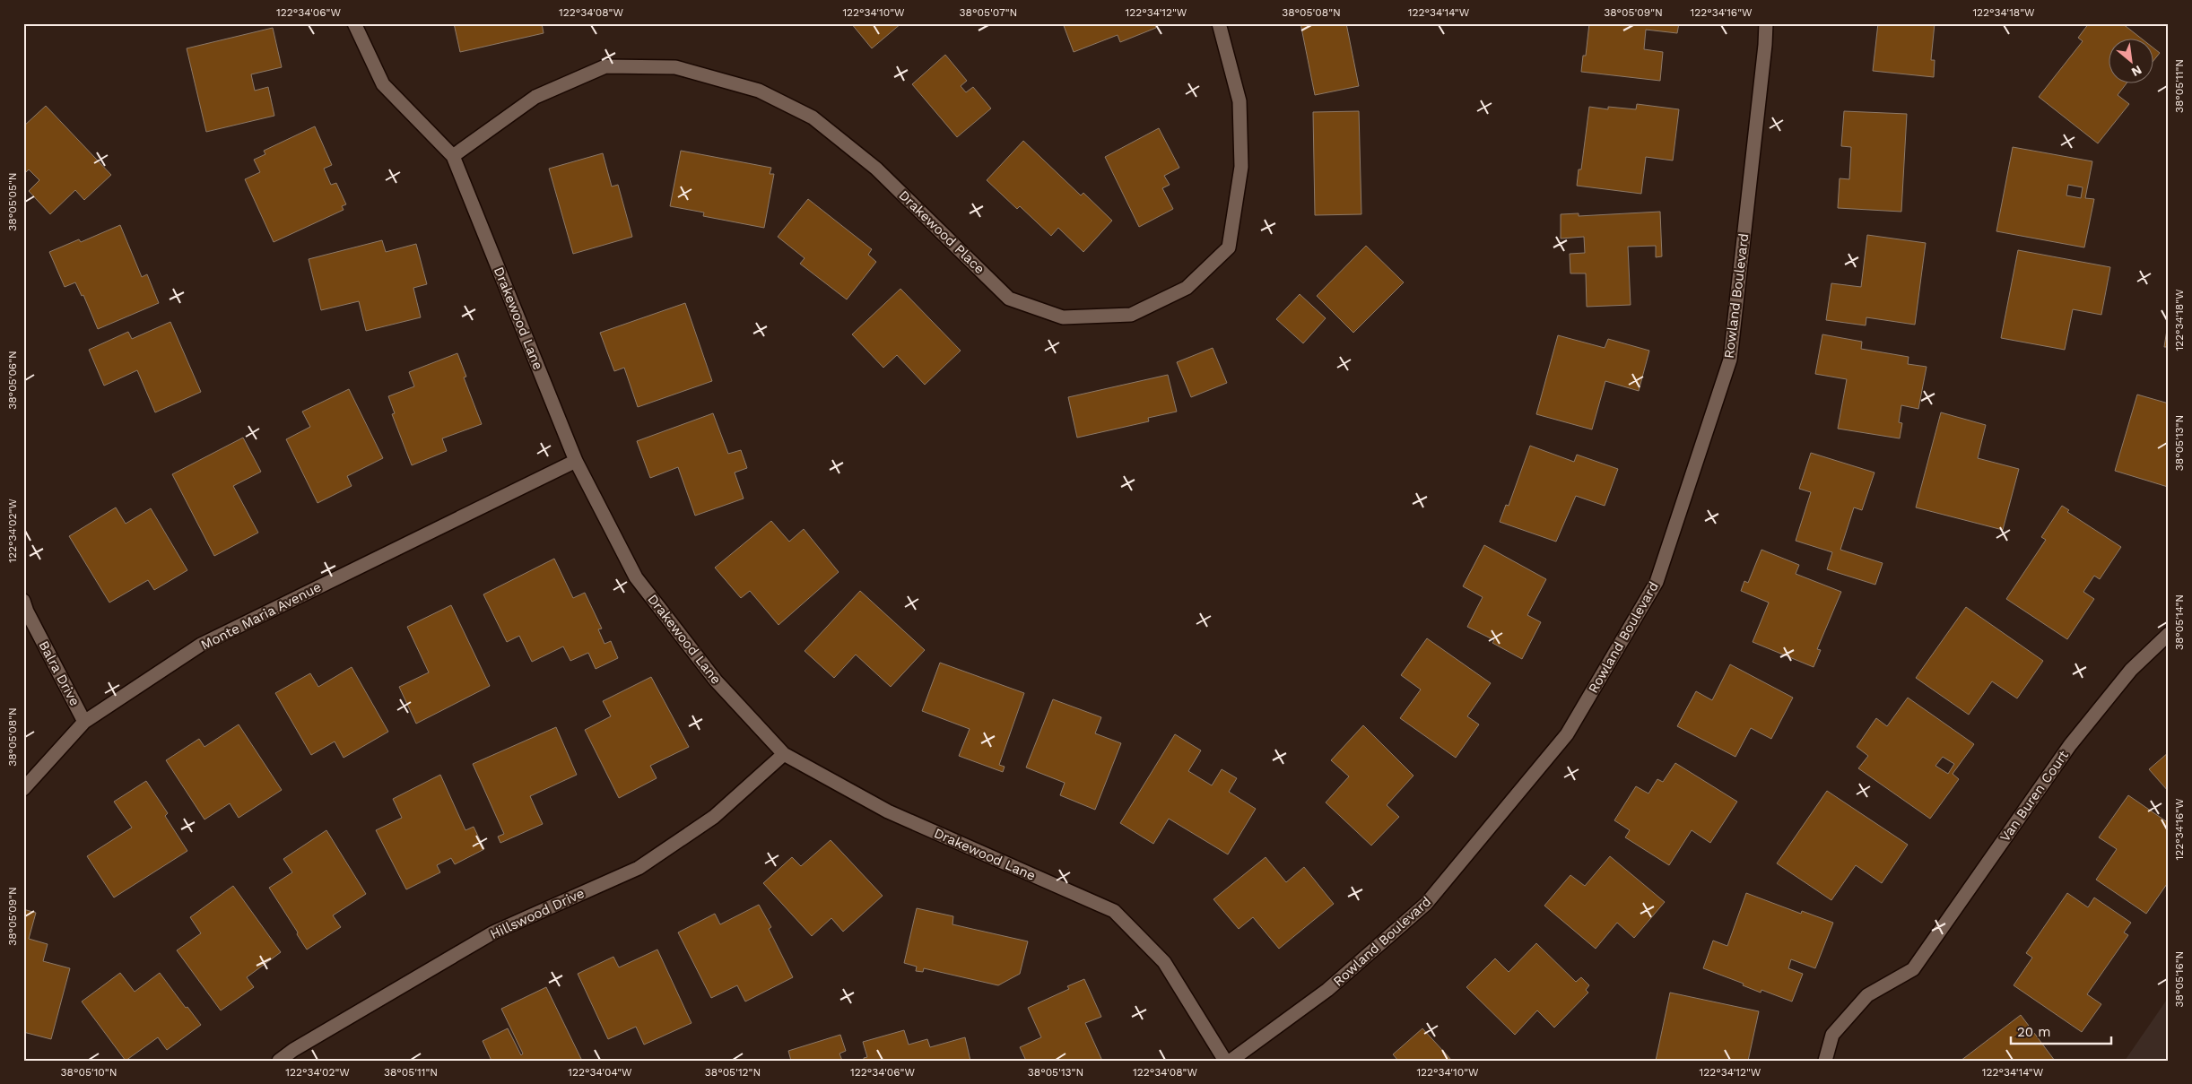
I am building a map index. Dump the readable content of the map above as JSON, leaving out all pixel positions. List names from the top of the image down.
{
  "streets": {
    "street": [
      "Drakewood Place",
      "Rowland Boulevard",
      "Drakewood Lane",
      "Monte Maria Avenue",
      "Balra Drive",
      "Van Buren Court",
      "Hillswood Drive"
    ]
  },
  "crossings": [
    ["Drakewood Place", "Drakewood Lane"],
    ["Drakewood Lane", "Monte Maria Avenue"],
    ["Drakewood Lane", "Hillswood Drive"],
    ["Monte Maria Avenue", "Balra Drive"]
  ],
  "scale_bar": "20 m",
  "north": "bottom right",
  "coordinates": [
    "122°34'06\"W",
    "122°34'08\"W",
    "122°34'10\"W",
    "38°05'07\"N",
    "122°34'12\"W",
    "38°05'08\"N",
    "122°34'14\"W",
    "38°05'09\"N",
    "122°34'16\"W",
    "122°34'18\"W",
    "38°05'11\"N",
    "38°05'05\"N",
    "38°05'06\"N",
    "38°05'13\"N",
    "122°34'02\"W",
    "38°05'14\"N",
    "38°05'16\"N",
    "38°05'10\"N",
    "122°34'04\"W",
    "38°05'12\"N"
  ]
}
